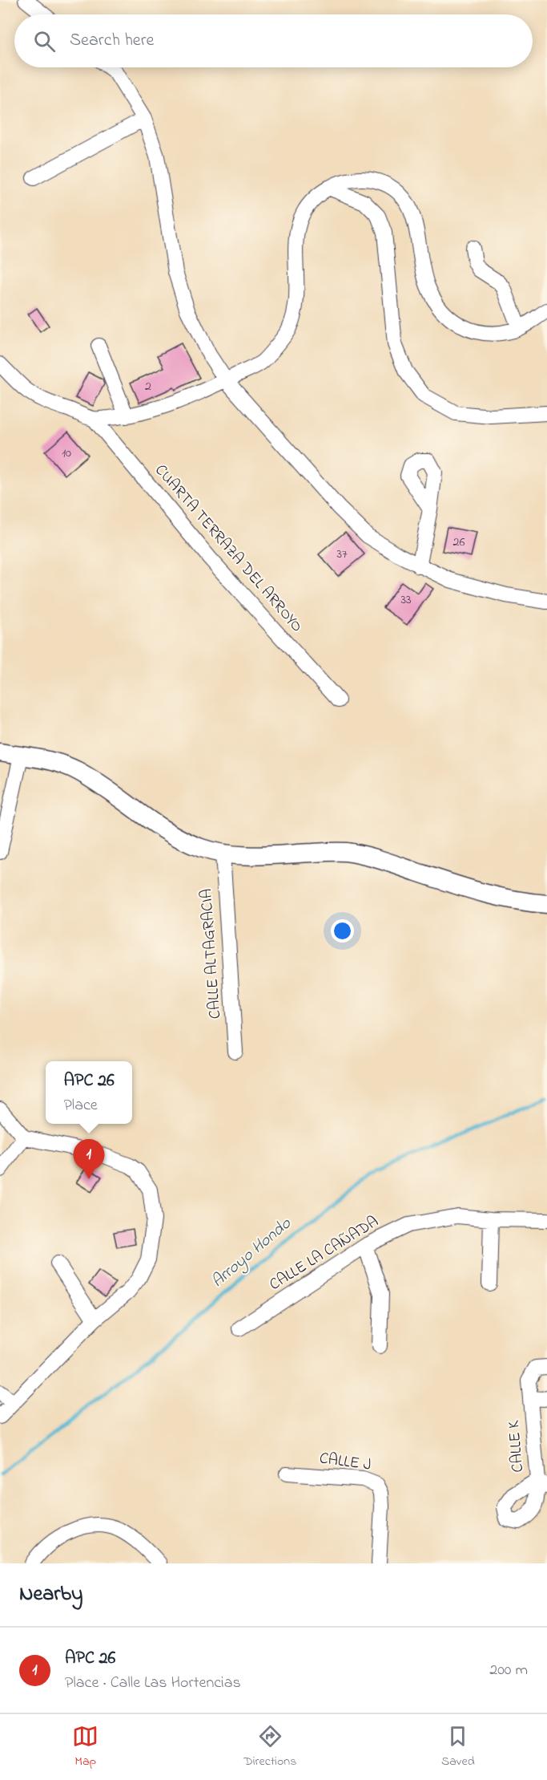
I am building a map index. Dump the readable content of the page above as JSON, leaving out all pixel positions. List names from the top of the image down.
{
  "streets": {
    "street": [
      "CUARTA TERRAZA DEL ARROYO",
      "CALLE ALTAGRACIA",
      "CALLE LA CAÑADA",
      "CALLE K",
      "CALLE J"
    ]
  },
  "water": ["Arroyo Hondo"],
  "house_numbers": [
    "2",
    "10",
    "26",
    "37",
    "33"
  ],
  "page": {
    "search": "Search here",
    "popup": ["APC 26", "Place"],
    "pins": "1",
    "heading": "Nearby",
    "list": [
      {
        "mark": "1",
        "name": "APC 26",
        "note": "Place · Calle Las Hortencias",
        "value": "200 m"
      }
    ],
    "nav": ["Map", "Directions", "Saved"]
  }
}
